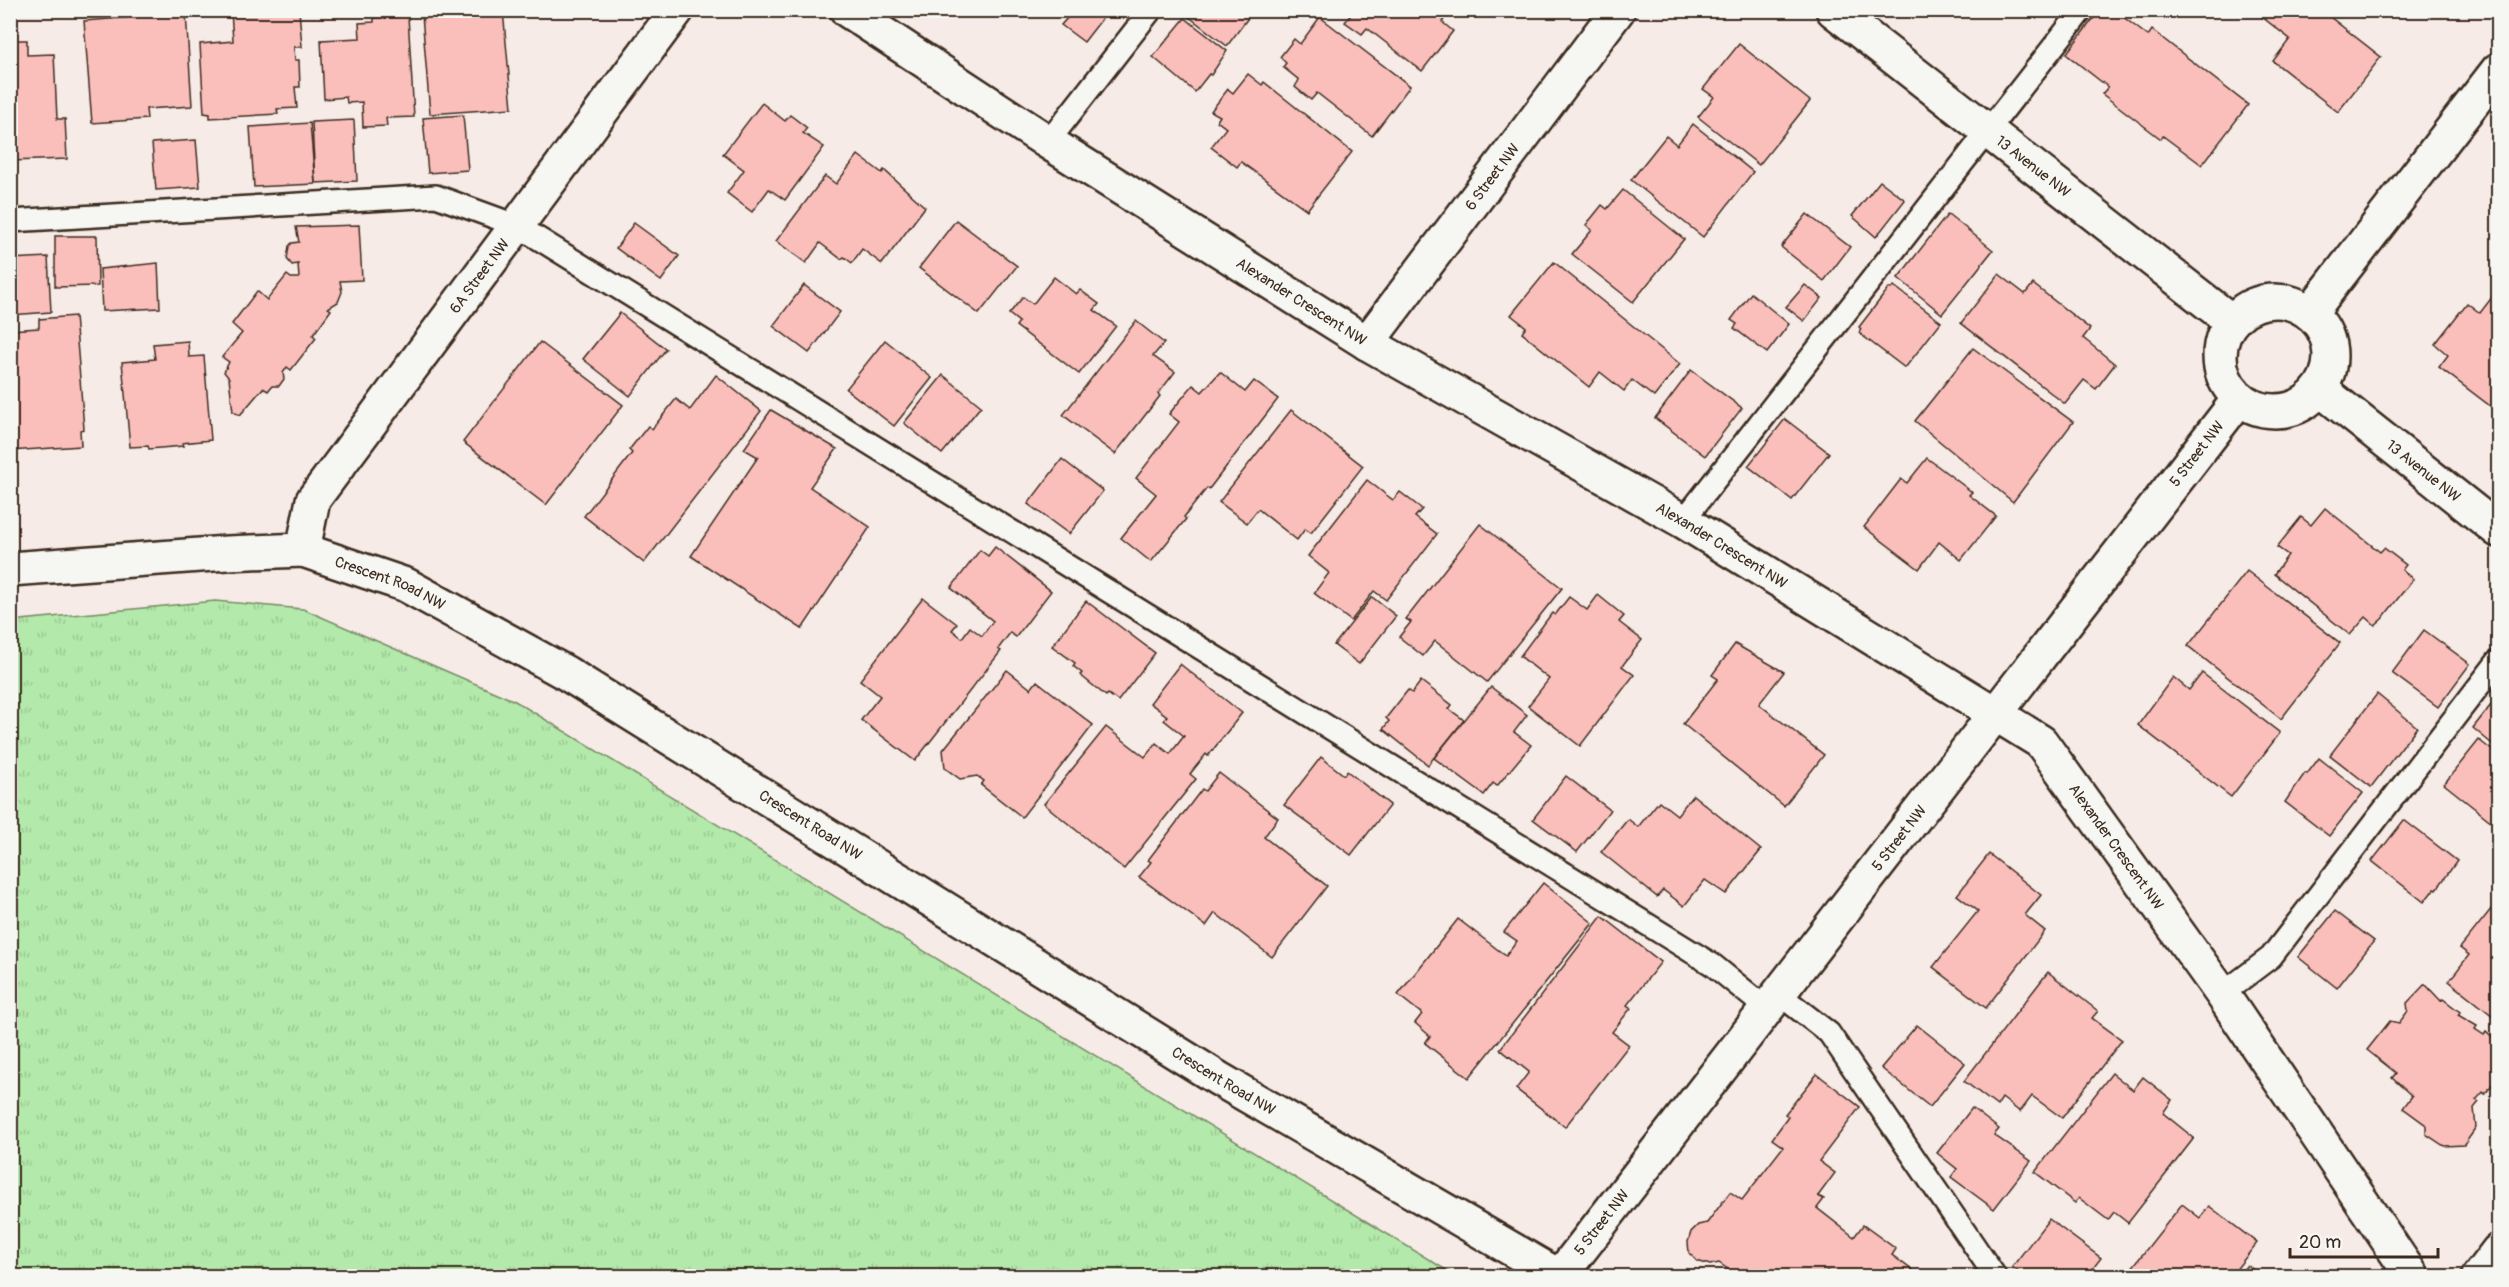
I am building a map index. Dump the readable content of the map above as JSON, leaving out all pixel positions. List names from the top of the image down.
{
  "streets": {
    "street": [
      "13 Avenue NW",
      "6 Street NW",
      "6A Street NW",
      "Alexander Crescent NW",
      "5 Street NW",
      "Crescent Road NW"
    ]
  },
  "crossings": [
    ["13 Avenue NW", "5 Street NW"],
    ["6 Street NW", "Alexander Crescent NW"],
    ["6A Street NW", "Crescent Road NW"],
    ["Alexander Crescent NW", "5 Street NW"],
    ["5 Street NW", "Crescent Road NW"]
  ],
  "scale_bar": "20 m"
}
